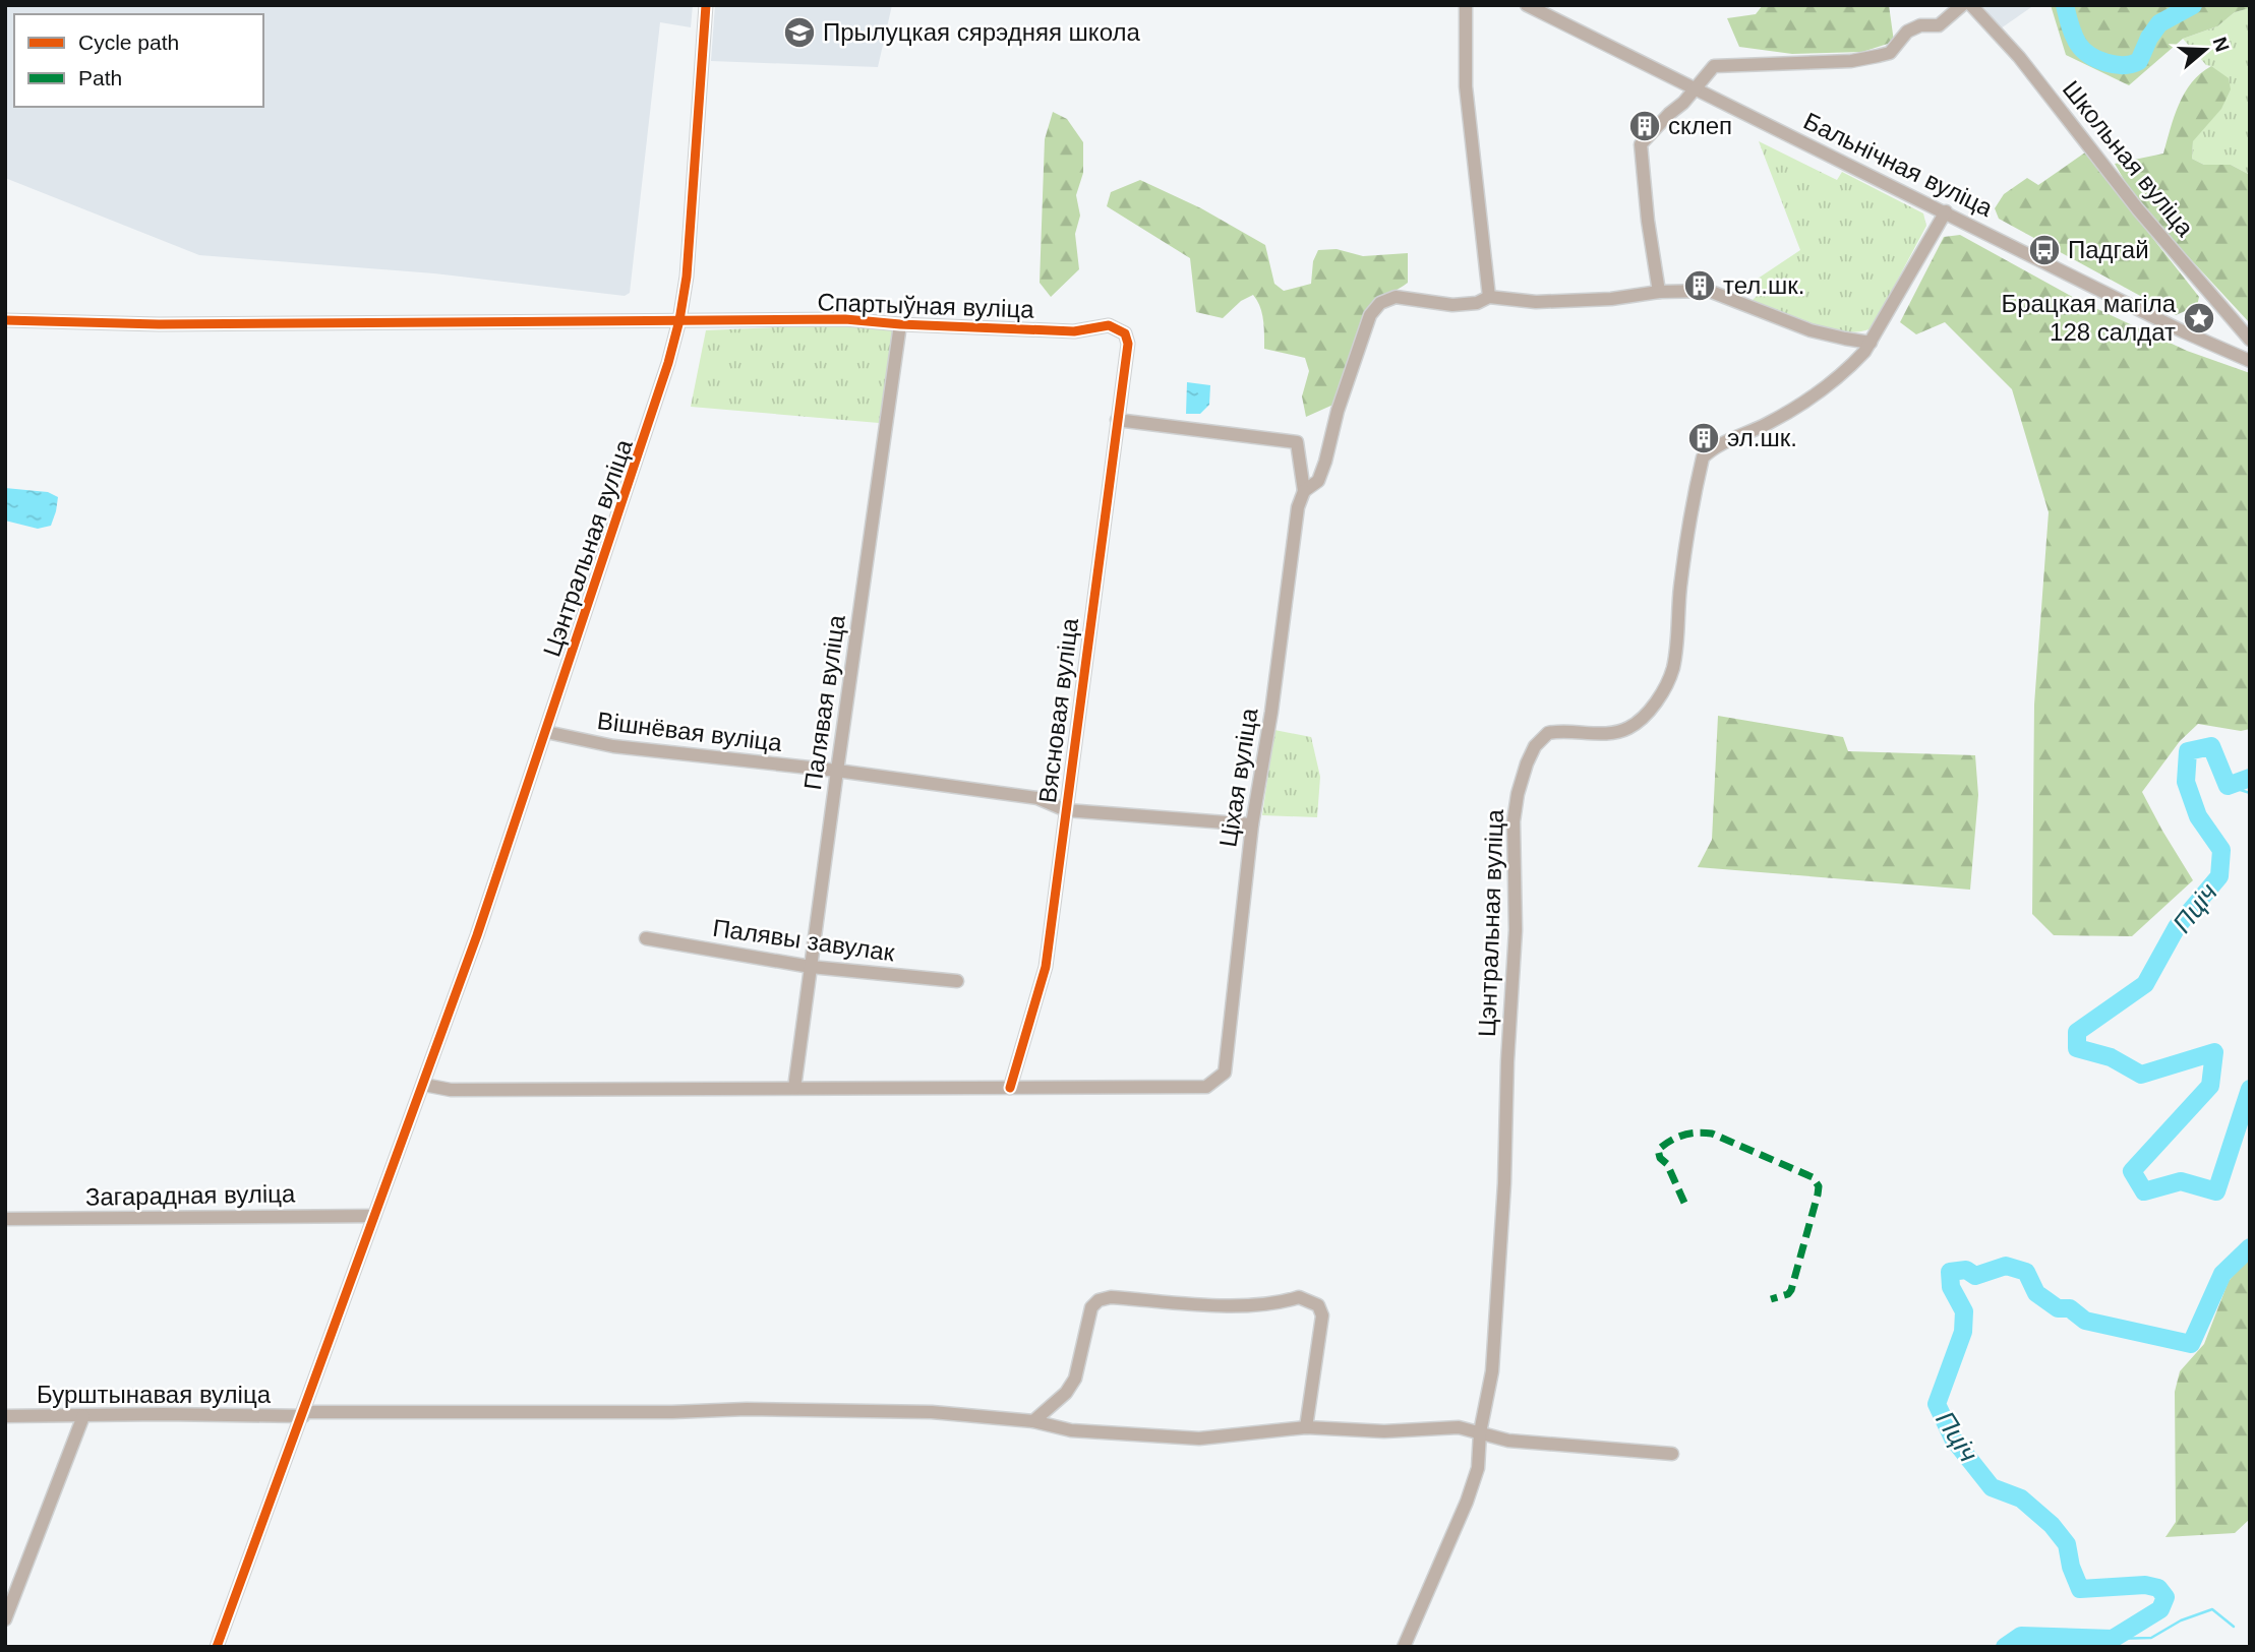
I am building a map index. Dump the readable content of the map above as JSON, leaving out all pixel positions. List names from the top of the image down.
{
  "streets": {
    "street": [
      "Школьная вуліца",
      "Бальнічная вуліца",
      "Спартыўная вуліца",
      "Цэнтральная вуліца",
      "Палявая вуліца",
      "Вясновая вуліца",
      "Вішнёвая вуліца",
      "Ціхая вуліца",
      "Палявы завулак",
      "Загарадная вуліца",
      "Бурштынавая вуліца"
    ]
  },
  "crossings": [
    ["Спартыўная вуліца", "Цэнтральная вуліца"],
    ["Спартыўная вуліца", "Палявая вуліца"],
    ["Спартыўная вуліца", "Вясновая вуліца"],
    ["Цэнтральная вуліца", "Вішнёвая вуліца"],
    ["Цэнтральная вуліца", "Загарадная вуліца"],
    ["Цэнтральная вуліца", "Бурштынавая вуліца"],
    ["Палявая вуліца", "Вішнёвая вуліца"],
    ["Палявая вуліца", "Палявы завулак"],
    ["Вясновая вуліца", "Вішнёвая вуліца"],
    ["Вясновая вуліца", "Ціхая вуліца"],
    ["Вішнёвая вуліца", "Ціхая вуліца"]
  ],
  "water": ["Пціч"],
  "places": {
    "school or university": ["Прылуцкая сярэдняя школа"],
    "building": ["склеп", "тел.шк.", "эл.шк."],
    "bus stop": ["Падгай"],
    "place": ["Брацкая магіла 128 салдат"]
  },
  "legend": ["Cycle path", "Path"],
  "north": "right"
}
